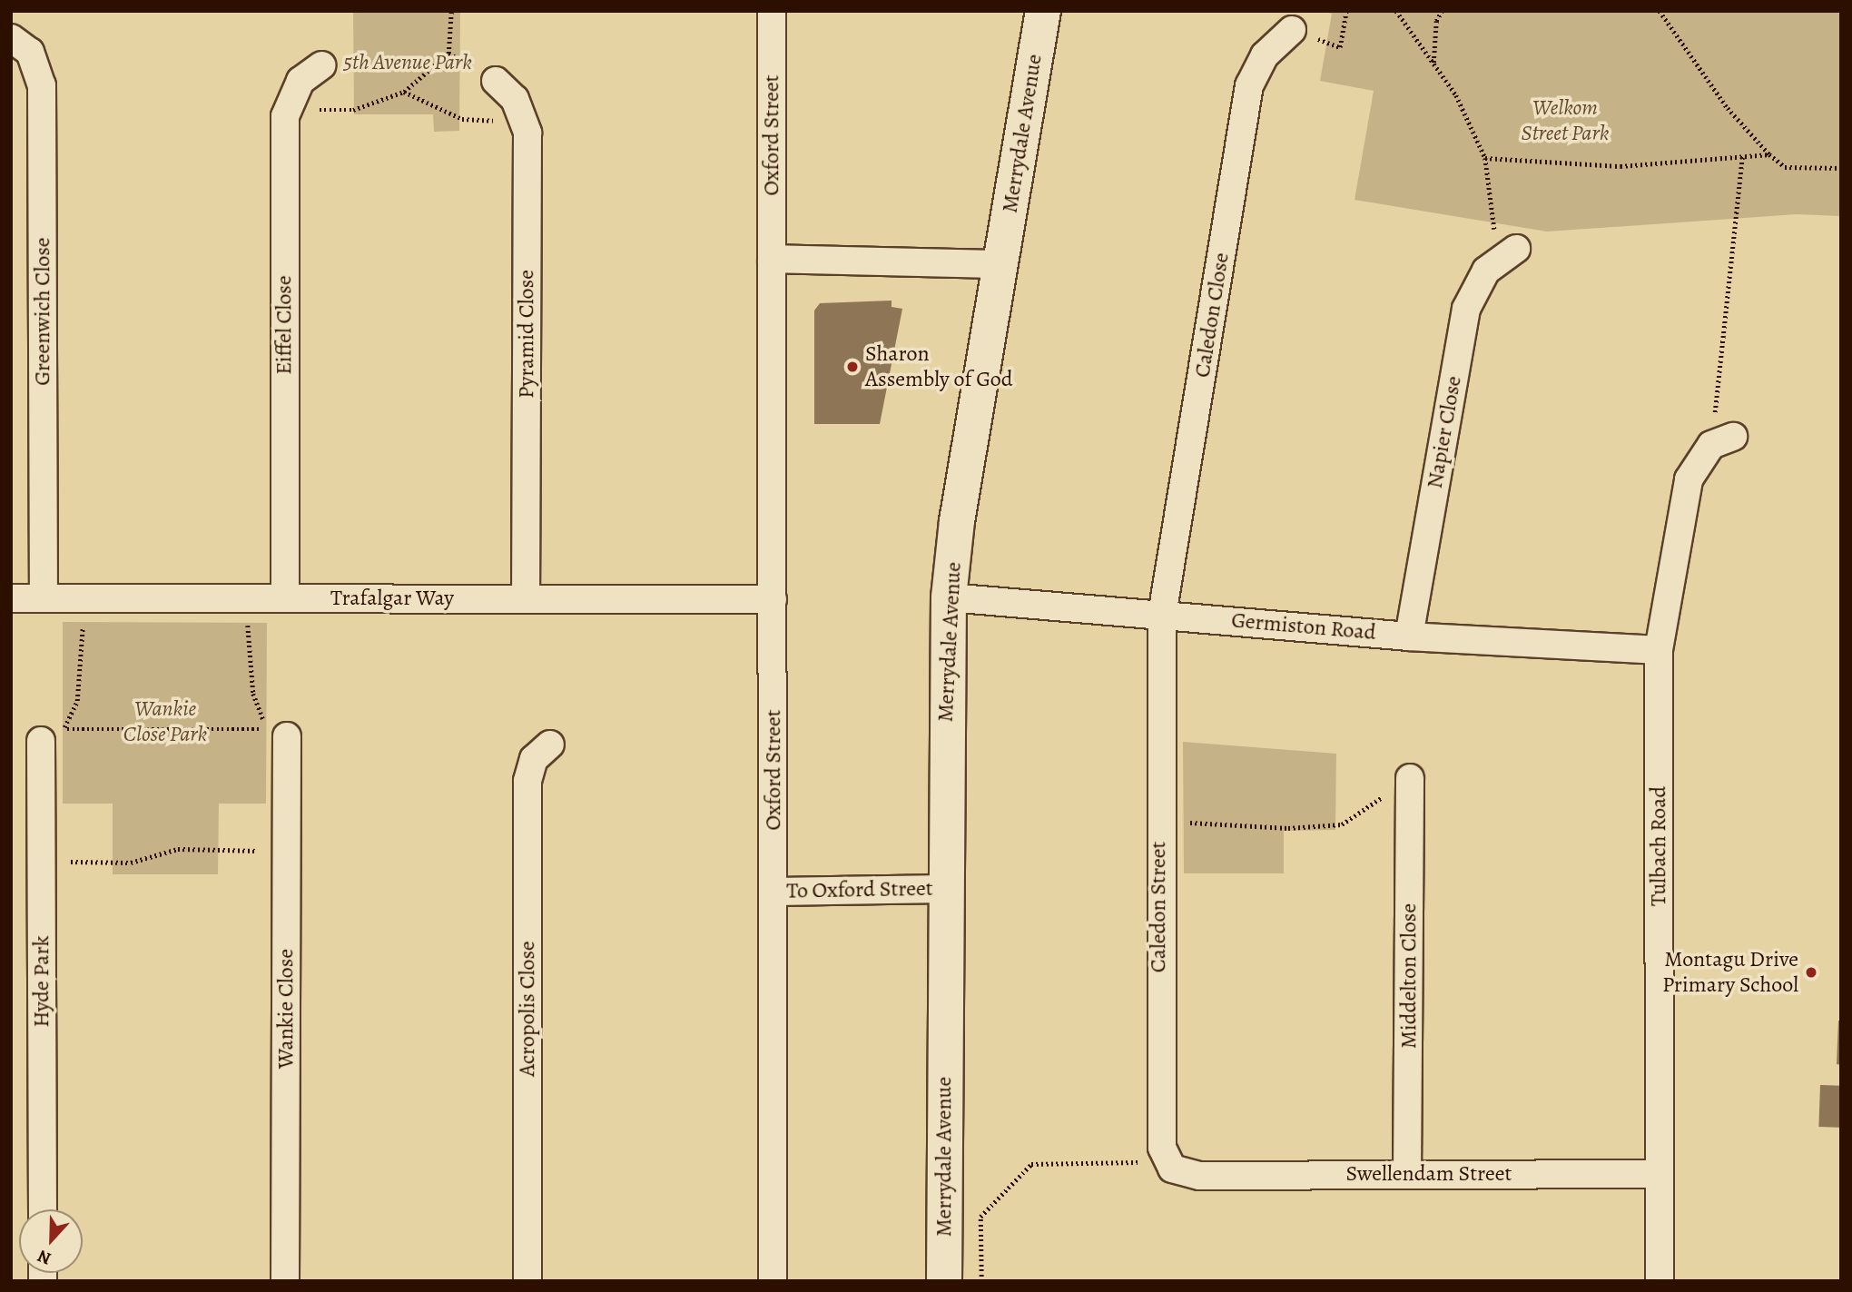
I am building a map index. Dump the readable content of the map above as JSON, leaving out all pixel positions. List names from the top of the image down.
{
  "streets": {
    "street": [
      "Merrydale Avenue",
      "Oxford Street",
      "Greenwich Close",
      "Caledon Close",
      "Eiffel Close",
      "Pyramid Close",
      "Napier Close",
      "Trafalgar Way",
      "Germiston Road",
      "Tulbach Road",
      "To Oxford Street",
      "Caledon Street",
      "Middelton Close",
      "Hyde Park",
      "Wankie Close",
      "Acropolis Close",
      "Swellendam Street"
    ]
  },
  "crossings": [
    ["Merrydale Avenue", "Germiston Road"],
    ["Merrydale Avenue", "To Oxford Street"],
    ["Oxford Street", "Trafalgar Way"],
    ["Oxford Street", "To Oxford Street"],
    ["Greenwich Close", "Trafalgar Way"],
    ["Caledon Close", "Germiston Road"],
    ["Caledon Close", "Caledon Street"],
    ["Eiffel Close", "Trafalgar Way"],
    ["Pyramid Close", "Trafalgar Way"],
    ["Napier Close", "Germiston Road"],
    ["Germiston Road", "Tulbach Road"],
    ["Germiston Road", "Caledon Street"],
    ["Tulbach Road", "Swellendam Street"],
    ["Caledon Street", "Swellendam Street"],
    ["Middelton Close", "Swellendam Street"]
  ],
  "parks": ["5th Avenue Park", "Welkom Street Park", "Wankie Close Park"],
  "places": ["Sharon Assembly of God", "Montagu Drive Primary School"],
  "north": "bottom"
}
